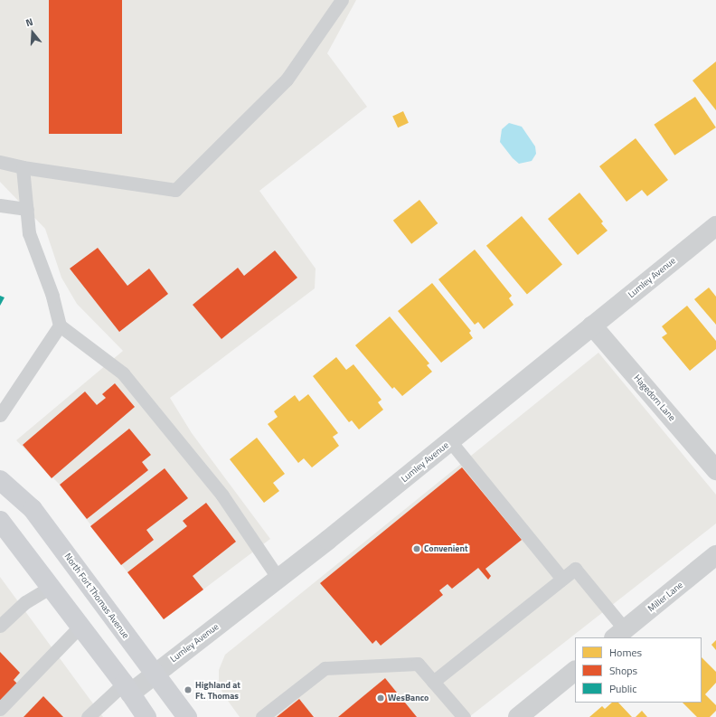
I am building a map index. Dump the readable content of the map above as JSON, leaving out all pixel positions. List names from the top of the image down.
{
  "streets": {
    "main road": ["North Fort Thomas Avenue"],
    "street": ["Lumley Avenue", "Hagedorn Lane", "Miller Lane"]
  },
  "crossings": [
    ["Lumley Avenue", "Hagedorn Lane"],
    ["Lumley Avenue", "North Fort Thomas Avenue"]
  ],
  "places": ["Convenient", "Highland at Ft. Thomas", "WesBanco"],
  "legend": ["Homes", "Shops", "Public"],
  "north": "top"
}
